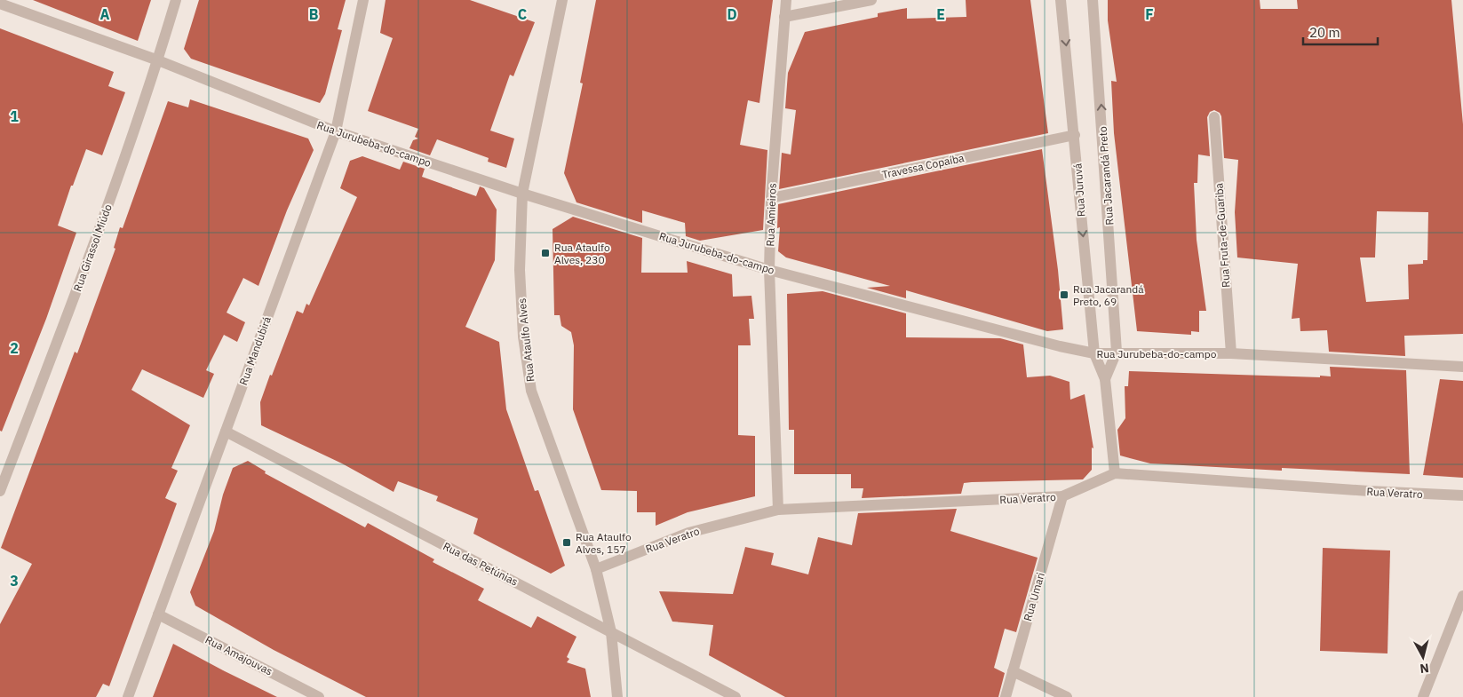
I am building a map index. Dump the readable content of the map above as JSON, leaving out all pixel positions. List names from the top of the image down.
{
  "streets": {
    "street": [
      "Rua Jurubeba-do-campo",
      "Travessa Copaíba",
      "Rua Jacarandá Preto",
      "Rua Juruvá",
      "Rua Amieiros",
      "Rua Fruta-de-Guariba",
      "Rua Girassol Miúdo",
      "Rua Ataulfo Alves",
      "Rua Mandubirá",
      "Rua Veratro",
      "Rua das Petúnias",
      "Rua Umari",
      "Rua Amajouvas"
    ]
  },
  "crossings": [
    ["Rua Jurubeba-do-campo", "Rua Jacarandá Preto"],
    ["Rua Jurubeba-do-campo", "Rua Juruvá"],
    ["Rua Jurubeba-do-campo", "Rua Amieiros"],
    ["Rua Jurubeba-do-campo", "Rua Fruta-de-Guariba"],
    ["Rua Jurubeba-do-campo", "Rua Girassol Miúdo"],
    ["Rua Jurubeba-do-campo", "Rua Ataulfo Alves"],
    ["Rua Jurubeba-do-campo", "Rua Mandubirá"],
    ["Travessa Copaíba", "Rua Juruvá"],
    ["Travessa Copaíba", "Rua Amieiros"],
    ["Rua Jacarandá Preto", "Rua Juruvá"],
    ["Rua Juruvá", "Rua Veratro"],
    ["Rua Amieiros", "Rua Veratro"],
    ["Rua Ataulfo Alves", "Rua Veratro"],
    ["Rua Ataulfo Alves", "Rua das Petúnias"],
    ["Rua Mandubirá", "Rua das Petúnias"],
    ["Rua Mandubirá", "Rua Amajouvas"],
    ["Rua Veratro", "Rua Umari"]
  ],
  "one_way": ["Rua Jacarandá Preto", "Rua Juruvá"],
  "places": {
    "transit": ["Rua Ataulfo Alves, 230", "Rua Jacarandá Preto, 69", "Rua Ataulfo Alves, 157"]
  },
  "scale_bar": "20 m",
  "north": "bottom",
  "grid": {
    "columns": [
      "A",
      "B",
      "C",
      "D",
      "E",
      "F"
    ],
    "rows": ["1", "2", "3"]
  }
}
